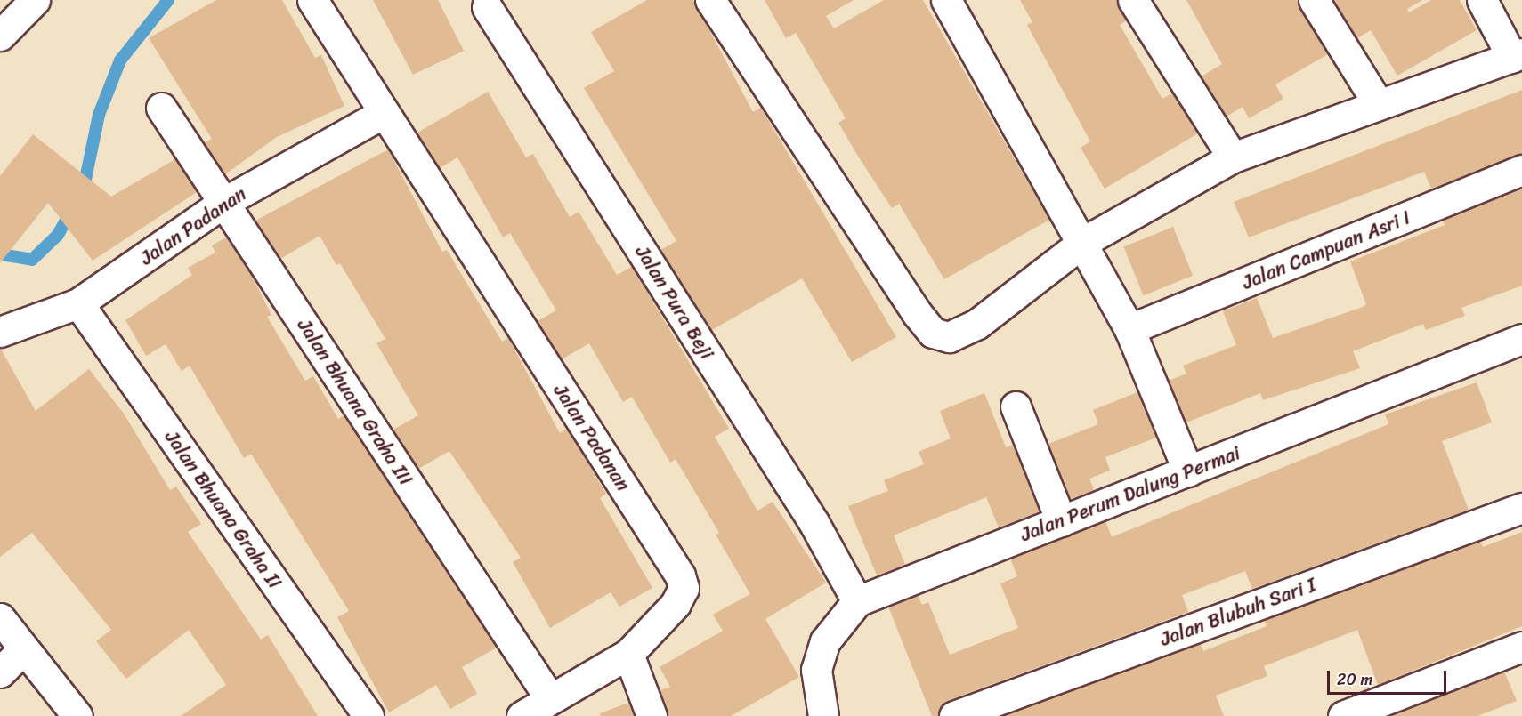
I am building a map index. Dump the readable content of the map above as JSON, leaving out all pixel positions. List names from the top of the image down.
{
  "streets": {
    "street": [
      "Jalan Padanan",
      "Jalan Campuan Asri I",
      "Jalan Pura Beji",
      "Jalan Bhuana Graha III",
      "Jalan Perum Dalung Permai",
      "Jalan Bhuana Graha II",
      "Jalan Blubuh Sari I"
    ]
  },
  "crossings": [
    ["Jalan Padanan", "Jalan Bhuana Graha III"],
    ["Jalan Padanan", "Jalan Bhuana Graha II"],
    ["Jalan Pura Beji", "Jalan Perum Dalung Permai"]
  ],
  "scale_bar": "20 m"
}
